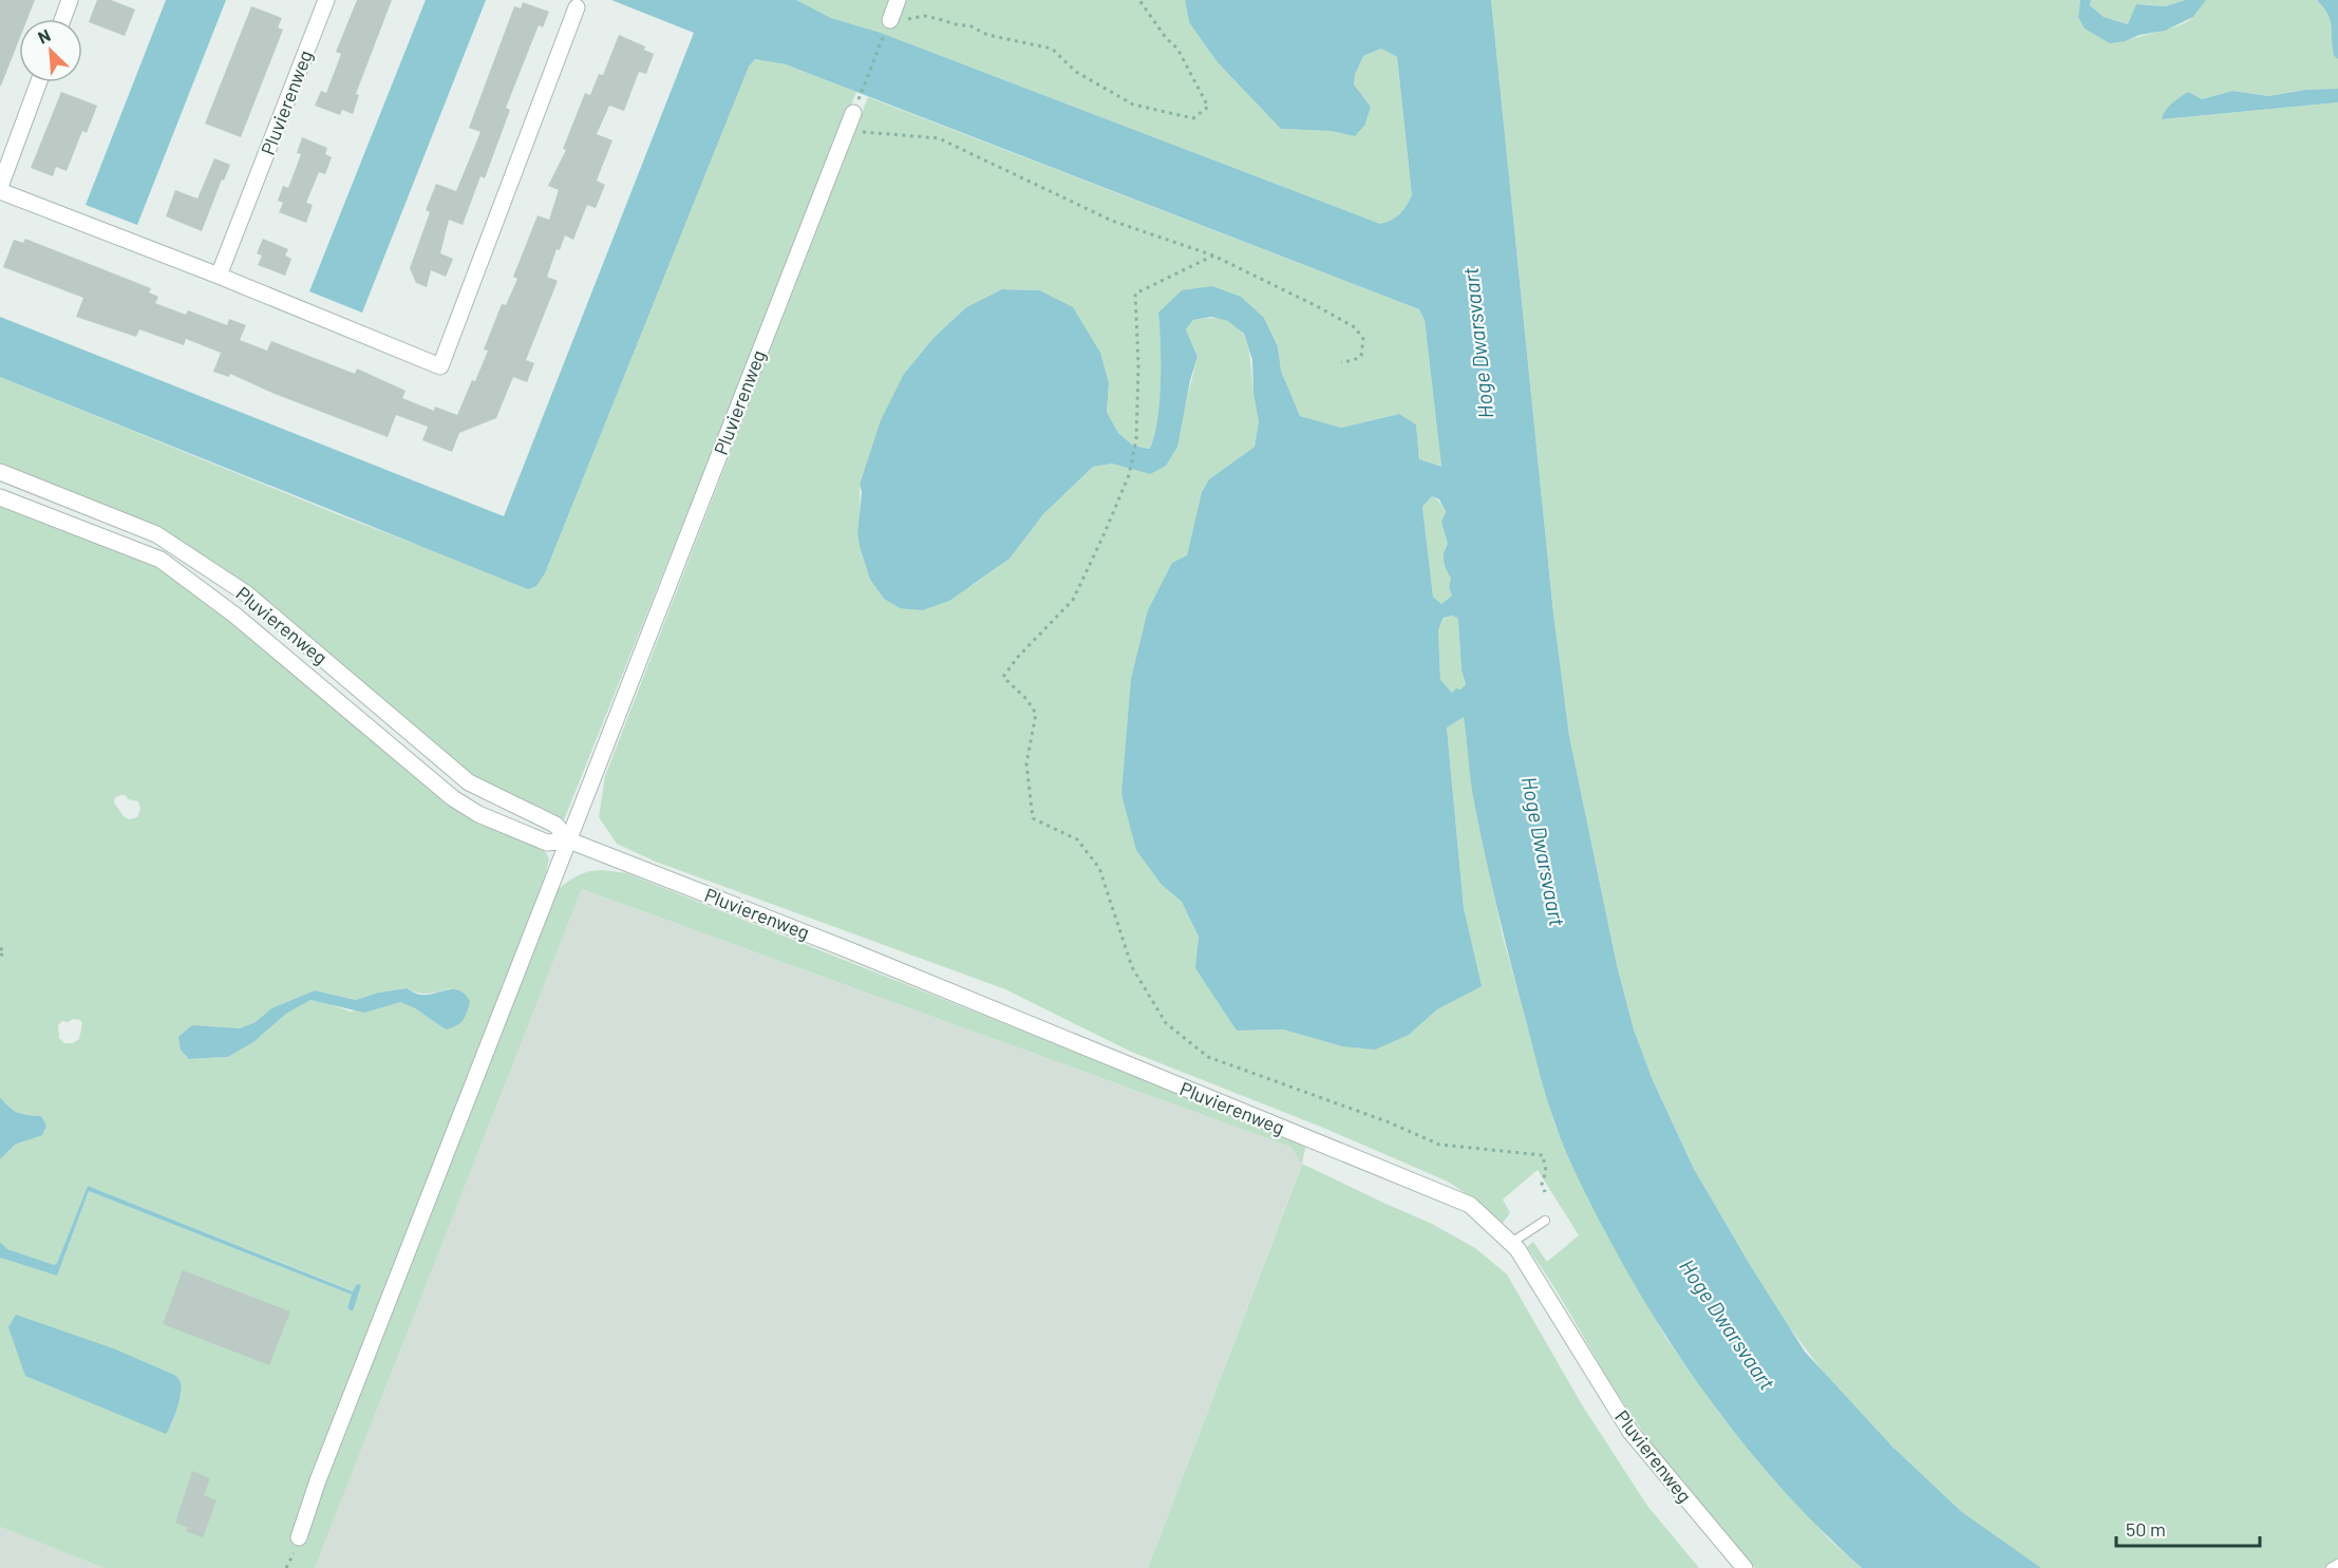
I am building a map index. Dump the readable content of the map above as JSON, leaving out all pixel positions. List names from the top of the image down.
{
  "streets": {
    "street": ["Pluvierenweg"]
  },
  "water": ["Hoge Dwarsvaart"],
  "scale_bar": "50 m",
  "north": "top left"
}
